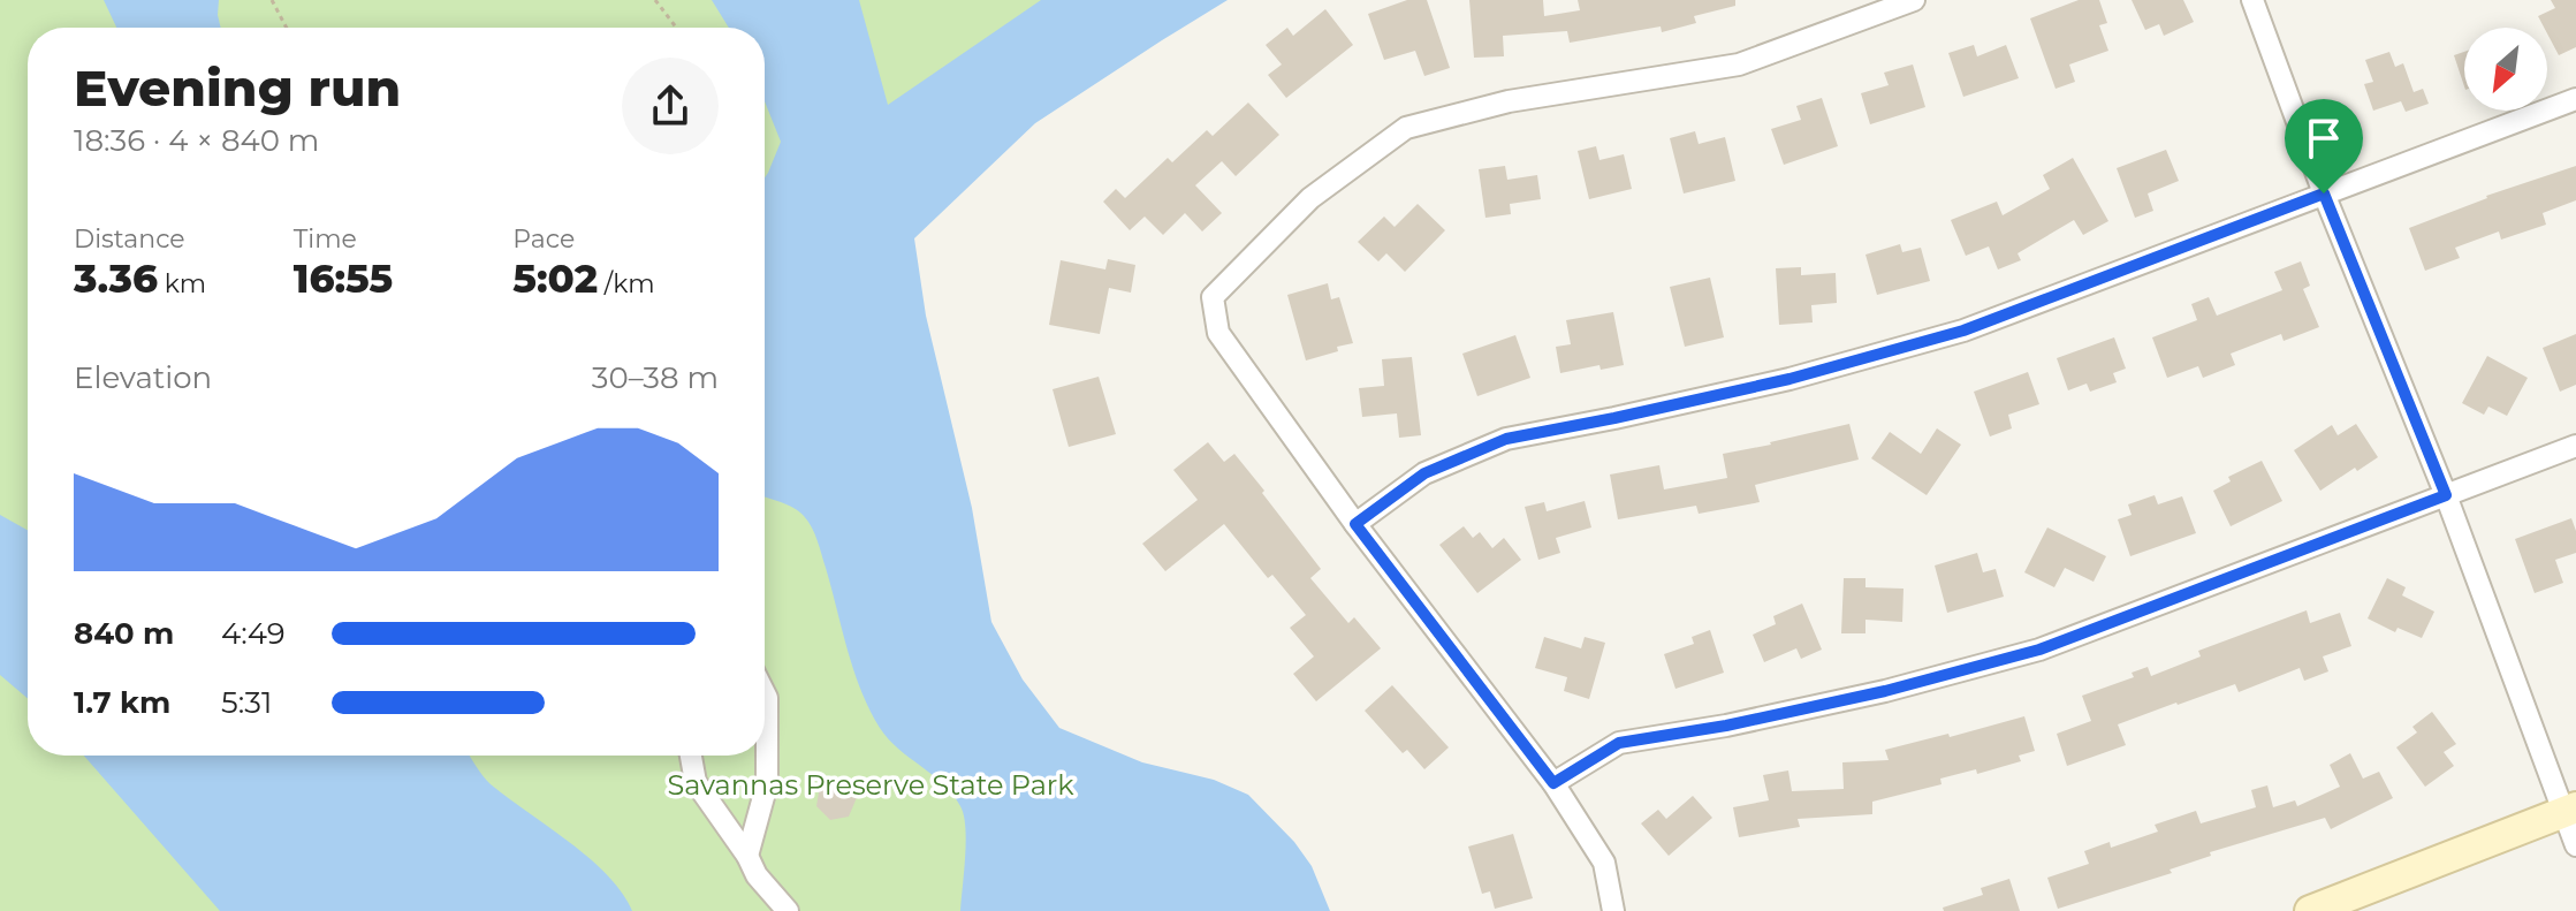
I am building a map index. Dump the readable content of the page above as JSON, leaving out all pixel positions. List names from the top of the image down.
{
  "parks": ["Savannas Preserve State Park"],
  "north": "bottom left",
  "page": {
    "heading": ["Evening run", "18:36 · 4 × 840 m"],
    "stats": [
      ["Distance", "3.36 km"],
      ["Time", "16:55"],
      ["Pace", "5:02 /km"]
    ],
    "chart": ["Elevation", "30–38 m"],
    "list": [
      {
        "name": "840 m",
        "note": "4:49"
      },
      {
        "name": "1.7 km",
        "note": "5:31"
      }
    ]
  }
}
